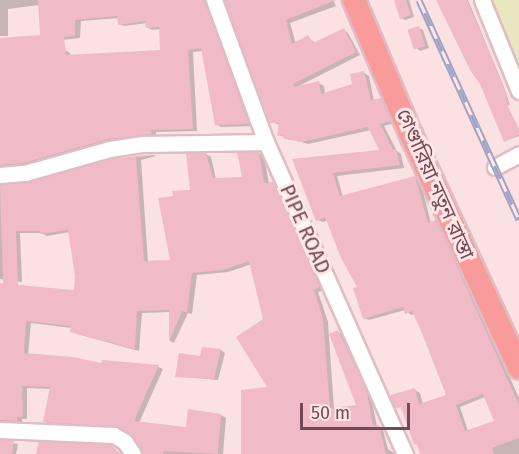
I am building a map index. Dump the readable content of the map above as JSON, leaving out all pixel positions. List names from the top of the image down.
{
  "streets": {
    "main road": ["গেণ্ডারিয়া নতুন রাস্তা"],
    "street": ["PIPE ROAD"]
  },
  "scale_bar": "50 m"
}
